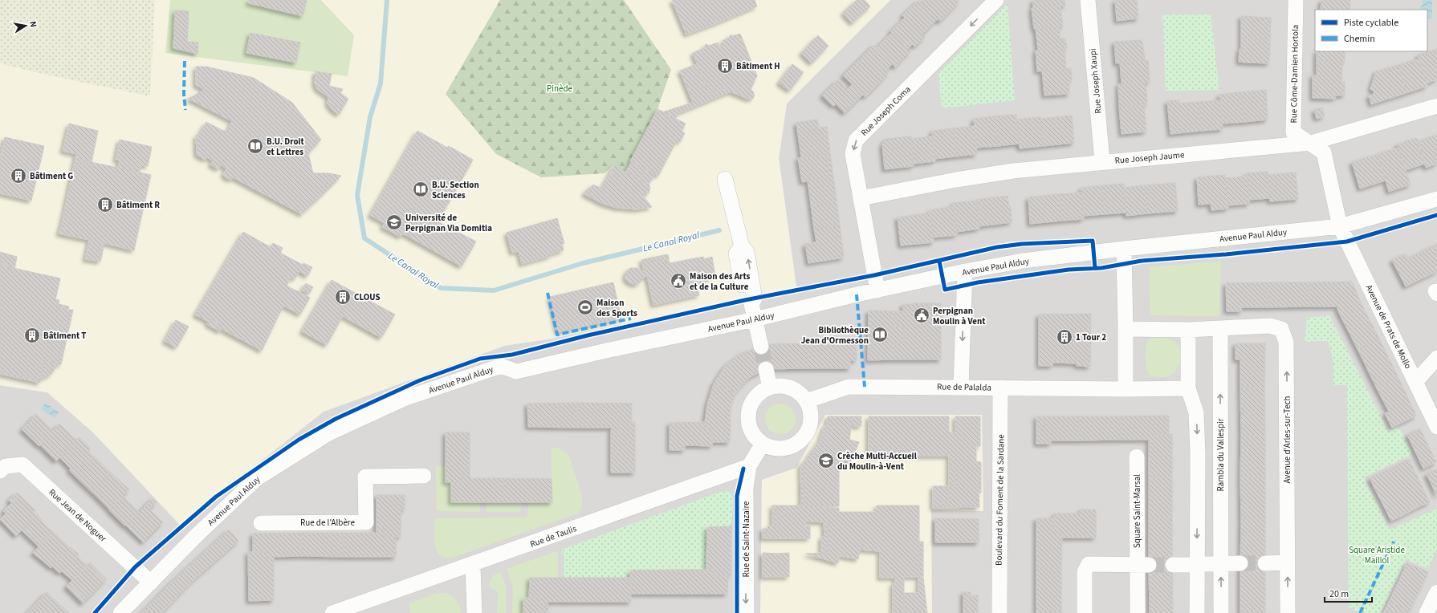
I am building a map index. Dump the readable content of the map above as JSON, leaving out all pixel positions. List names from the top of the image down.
{
  "streets": {
    "street": [
      "Rue Côme-Damien Hortola",
      "Rue Joseph Xaupi",
      "Rue Joseph Coma",
      "Rue Joseph Jaume",
      "Avenue Paul Alduy",
      "Avenue de Prats de Mollo",
      "Rue de Palalda",
      "Avenue d'Arles-sur-Tech",
      "Rambla du Vallespir",
      "Boulevard du Foment de la Sardane",
      "Square Saint-Marsal",
      "Rue Jean de Noguer",
      "Rue de l'Albère",
      "Rue de Taulis",
      "Rue de Saint-Nazaire"
    ]
  },
  "crossings": [
    ["Rue Côme-Damien Hortola", "Rue Joseph Jaume"],
    ["Rue Côme-Damien Hortola", "Avenue Paul Alduy"],
    ["Rue Côme-Damien Hortola", "Avenue de Prats de Mollo"],
    ["Rue Joseph Xaupi", "Rue Joseph Jaume"],
    ["Rue Joseph Coma", "Rue Joseph Jaume"],
    ["Rue Joseph Coma", "Avenue Paul Alduy"],
    ["Avenue Paul Alduy", "Avenue de Prats de Mollo"],
    ["Avenue Paul Alduy", "Rue Jean de Noguer"],
    ["Rue de Palalda", "Boulevard du Foment de la Sardane"],
    ["Avenue d'Arles-sur-Tech", "Rambla du Vallespir"],
    ["Rue de Taulis", "Rue de Saint-Nazaire"]
  ],
  "one_way": ["Rue Joseph Coma", "Rue de Saint-Nazaire"],
  "water": ["Le Canal Royal"],
  "parks": ["Pinède", "Square Aristide Maillol"],
  "places": {
    "building": [
      "Bâtiment H",
      "Bâtiment G",
      "Bâtiment R",
      "CLOUS",
      "Bâtiment T",
      "1 Tour 2"
    ],
    "library": ["B.U. Droit et Lettres", "B.U. Section Sciences", "Bibliothèque Jean d'Ormesson"],
    "school or university": ["Université de Perpignan Via Domitia", "Crèche Multi-Accueil du Moulin-à-Vent"],
    "public building": ["Maison des Arts et de la Culture", "Perpignan Moulin à Vent"],
    "sports": ["Maison des Sports"]
  },
  "legend": ["Piste cyclable", "Chemin"],
  "scale_bar": "20 m",
  "north": "right"
}
